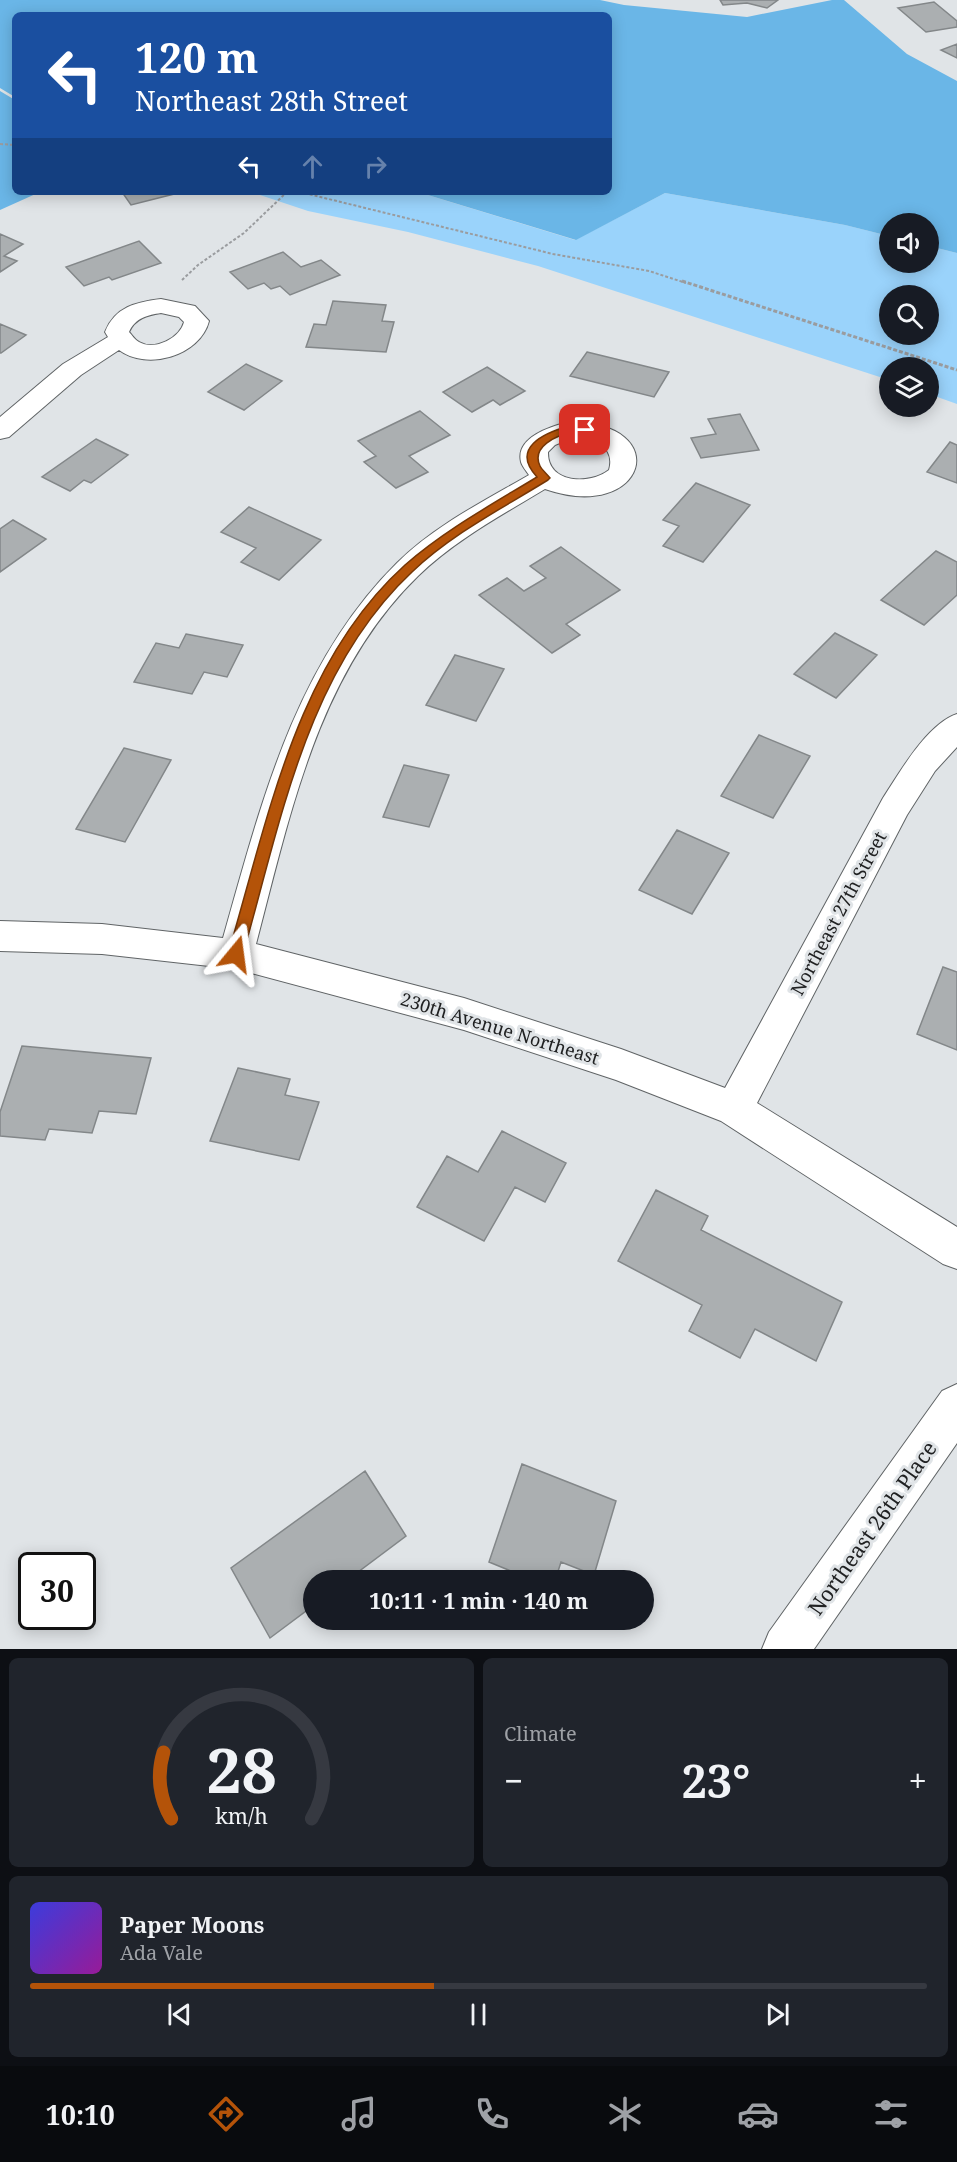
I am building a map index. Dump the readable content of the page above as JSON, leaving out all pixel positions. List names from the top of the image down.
{
  "streets": {
    "street": ["Northeast 27th Street", "230th Avenue Northeast", "Northeast 26th Place"]
  },
  "crossings": [
    ["Northeast 27th Street", "230th Avenue Northeast"]
  ],
  "page": {
    "turn": ["120 m", "Northeast 28th Street"],
    "limit": "30",
    "trip": "10:11 · 1 min · 140 m",
    "tile": "Climate",
    "heat": ["−", "23°", "+"],
    "song": ["Paper Moons", "Ada Vale"],
    "tabs": "10:10",
    "gauge": ["28", "km/h"]
  }
}
